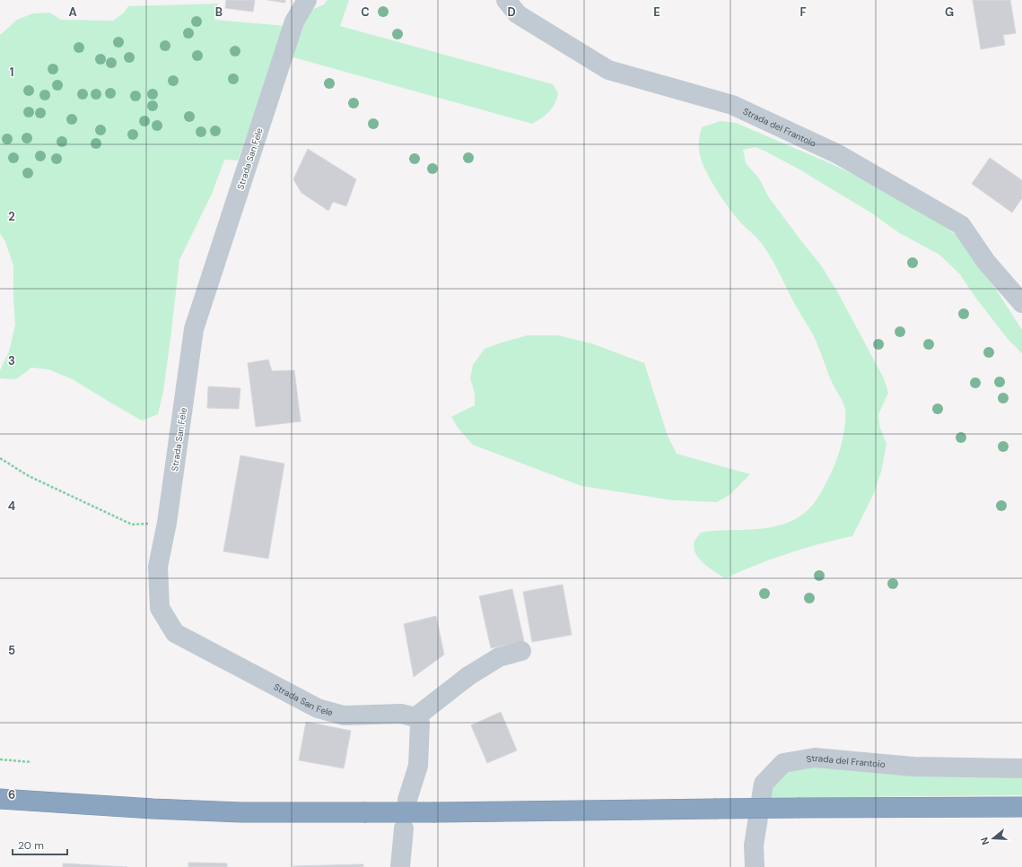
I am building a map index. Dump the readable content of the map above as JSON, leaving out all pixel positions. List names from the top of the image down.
{
  "streets": {
    "street": ["Strada del Frantoio", "Strada San Fele"]
  },
  "scale_bar": "20 m",
  "north": "left",
  "grid": {
    "columns": [
      "A",
      "B",
      "C",
      "D",
      "E",
      "F",
      "G"
    ],
    "rows": [
      "1",
      "2",
      "3",
      "4",
      "5",
      "6"
    ]
  }
}
